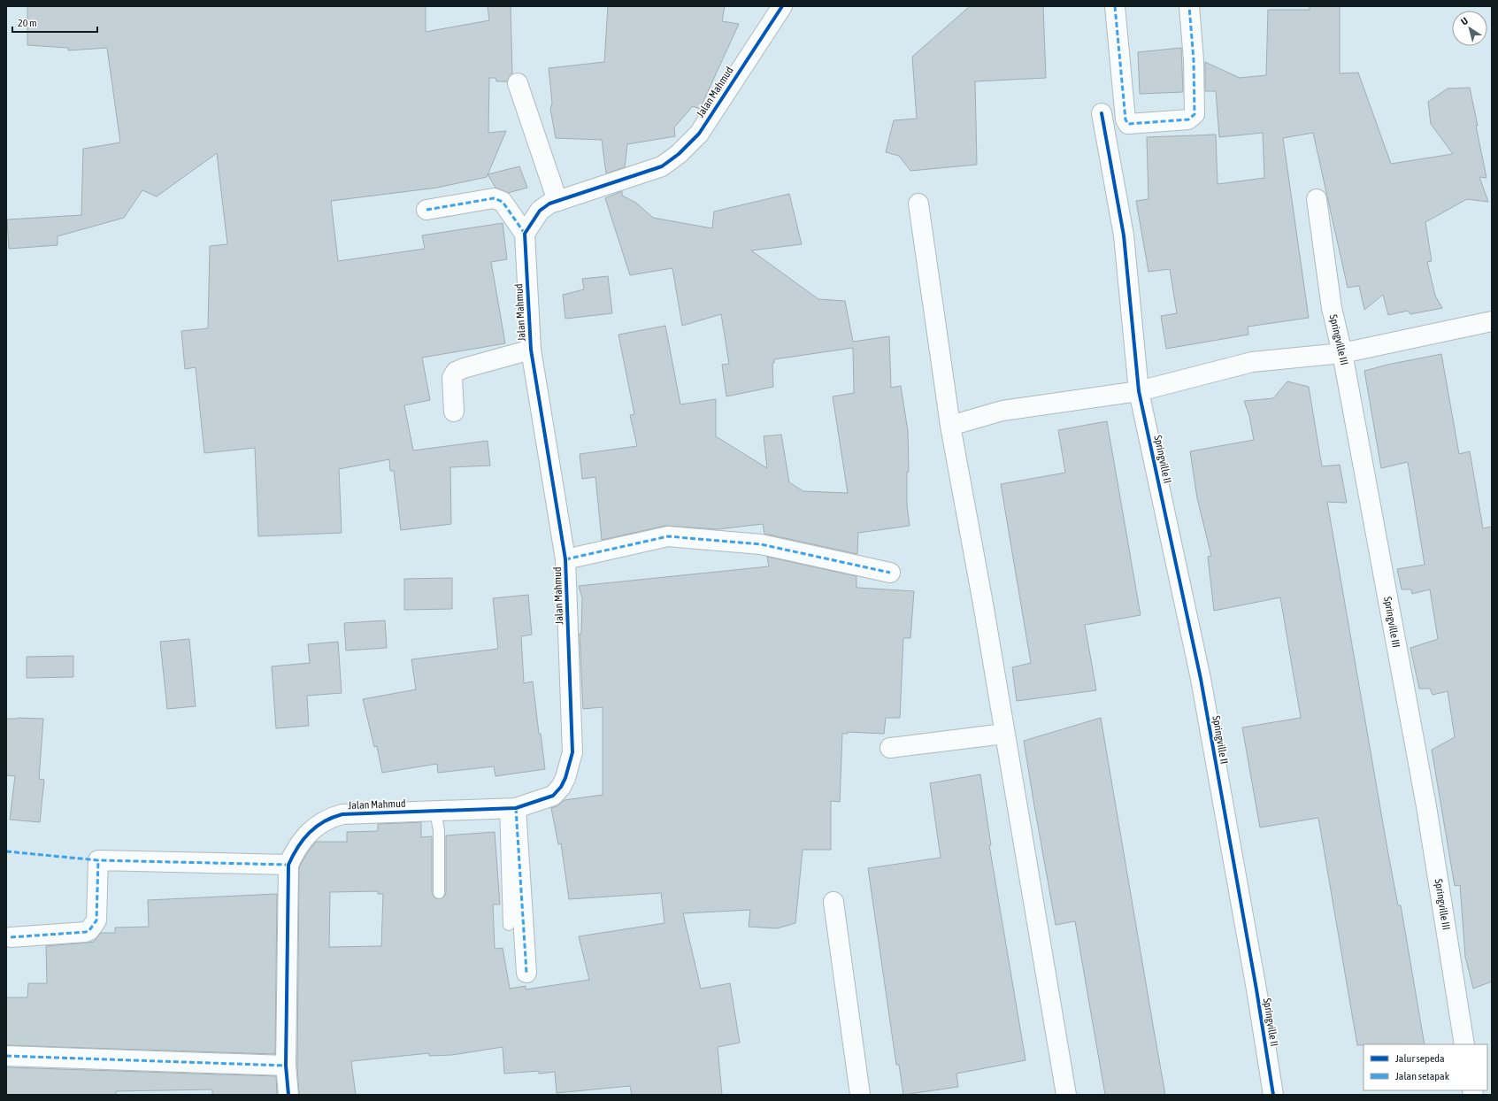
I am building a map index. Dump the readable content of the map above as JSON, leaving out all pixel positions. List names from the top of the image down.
{
  "streets": {
    "street": ["Jalan Mahmud", "Springville III", "Springville II"]
  },
  "legend": ["Jalur sepeda", "Jalan setapak"],
  "scale_bar": "20 m",
  "north": "top left"
}
